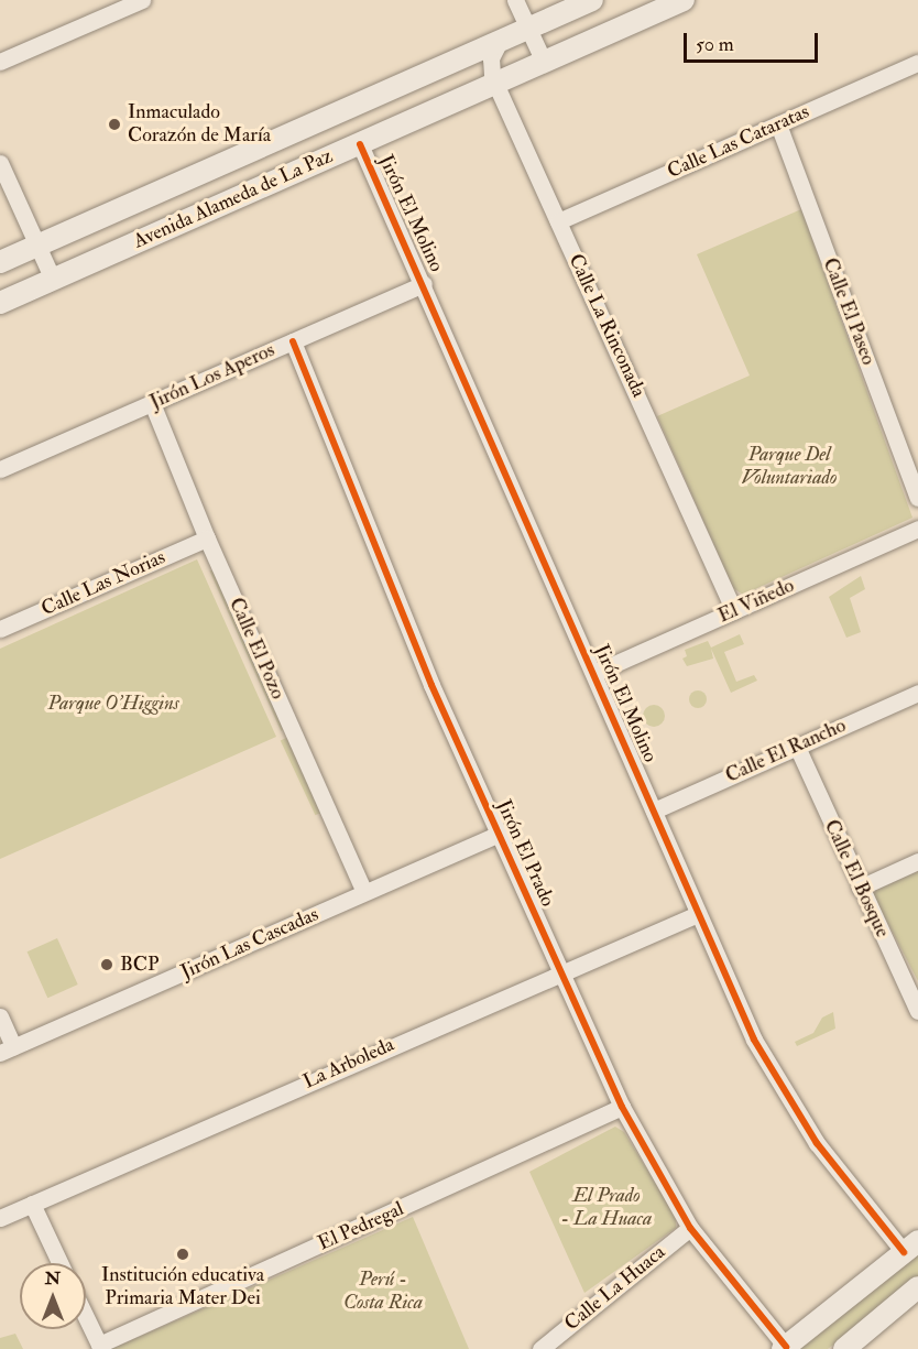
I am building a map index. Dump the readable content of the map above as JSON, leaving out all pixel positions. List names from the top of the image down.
{
  "streets": {
    "street": [
      "Calle Las Cataratas",
      "Avenida Alameda de La Paz",
      "Jirón El Molino",
      "Calle El Paseo",
      "Calle La Rinconada",
      "Jirón Los Aperos",
      "Calle Las Norias",
      "El Viñedo",
      "Calle El Pozo",
      "Calle El Rancho",
      "Jirón El Prado",
      "Calle El Bosque",
      "Jirón Las Cascadas",
      "La Arboleda",
      "El Pedregal",
      "Calle La Huaca"
    ]
  },
  "crossings": [
    ["Calle Las Cataratas", "Calle El Paseo"],
    ["Calle Las Cataratas", "Calle La Rinconada"],
    ["Avenida Alameda de La Paz", "Jirón El Molino"],
    ["Avenida Alameda de La Paz", "Calle La Rinconada"],
    ["Jirón El Molino", "Jirón Los Aperos"],
    ["Jirón El Molino", "El Viñedo"],
    ["Jirón El Molino", "Calle El Rancho"],
    ["Jirón El Molino", "La Arboleda"],
    ["Calle La Rinconada", "El Viñedo"],
    ["Jirón Los Aperos", "Calle El Pozo"],
    ["Jirón Los Aperos", "Jirón El Prado"],
    ["Calle Las Norias", "Calle El Pozo"],
    ["Calle El Pozo", "Jirón Las Cascadas"],
    ["Calle El Rancho", "Calle El Bosque"],
    ["Jirón El Prado", "Jirón Las Cascadas"],
    ["Jirón El Prado", "La Arboleda"],
    ["Jirón El Prado", "El Pedregal"],
    ["Jirón El Prado", "Calle La Huaca"]
  ],
  "parks": [
    "Parque Del Voluntariado",
    "Parque O'Higgins",
    "El Prado - La Huaca",
    "Perú - Costa Rica"
  ],
  "places": ["Inmaculado Corazón de María", "BCP", "Institución educativa Primaria Mater Dei"],
  "scale_bar": "50 m",
  "north": "top"
}
